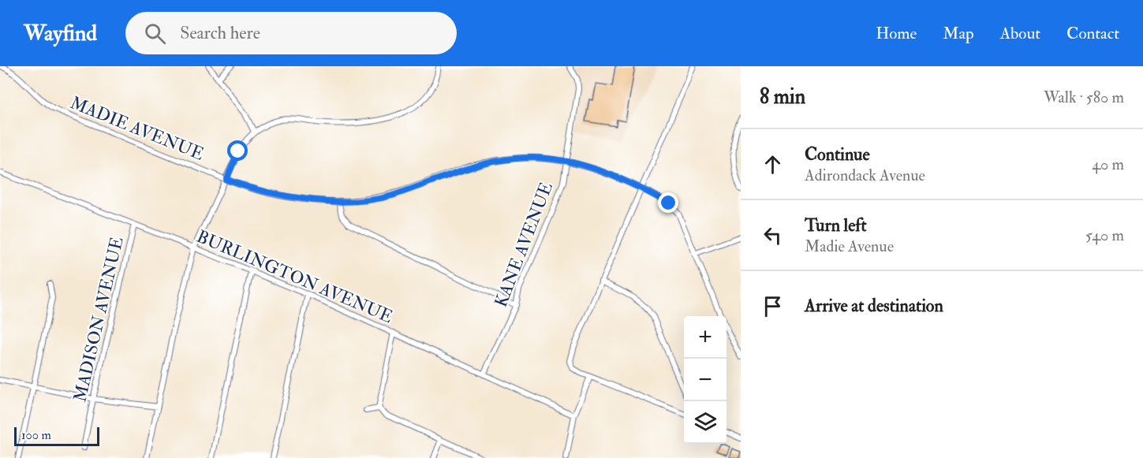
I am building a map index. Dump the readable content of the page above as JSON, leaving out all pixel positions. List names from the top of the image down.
{
  "streets": {
    "street": [
      "MADIE AVENUE",
      "KANE AVENUE",
      "BURLINGTON AVENUE",
      "MADISON AVENUE"
    ]
  },
  "crossings": [
    ["MADIE AVENUE", "KANE AVENUE"],
    ["KANE AVENUE", "BURLINGTON AVENUE"],
    ["BURLINGTON AVENUE", "MADISON AVENUE"]
  ],
  "scale_bar": "100 m",
  "page": {
    "header": "Wayfind",
    "search": "Search here",
    "nav": [
      "Home",
      "Map",
      "About",
      "Contact"
    ],
    "heading": ["8 min", "Walk · 580 m"],
    "list": [
      ["Continue", "Adirondack Avenue", "40 m"],
      ["Turn left", "Madie Avenue", "540 m"],
      "Arrive at destination"
    ],
    "map_buttons": ["+", "−"],
    "scale": "100 m"
  }
}
